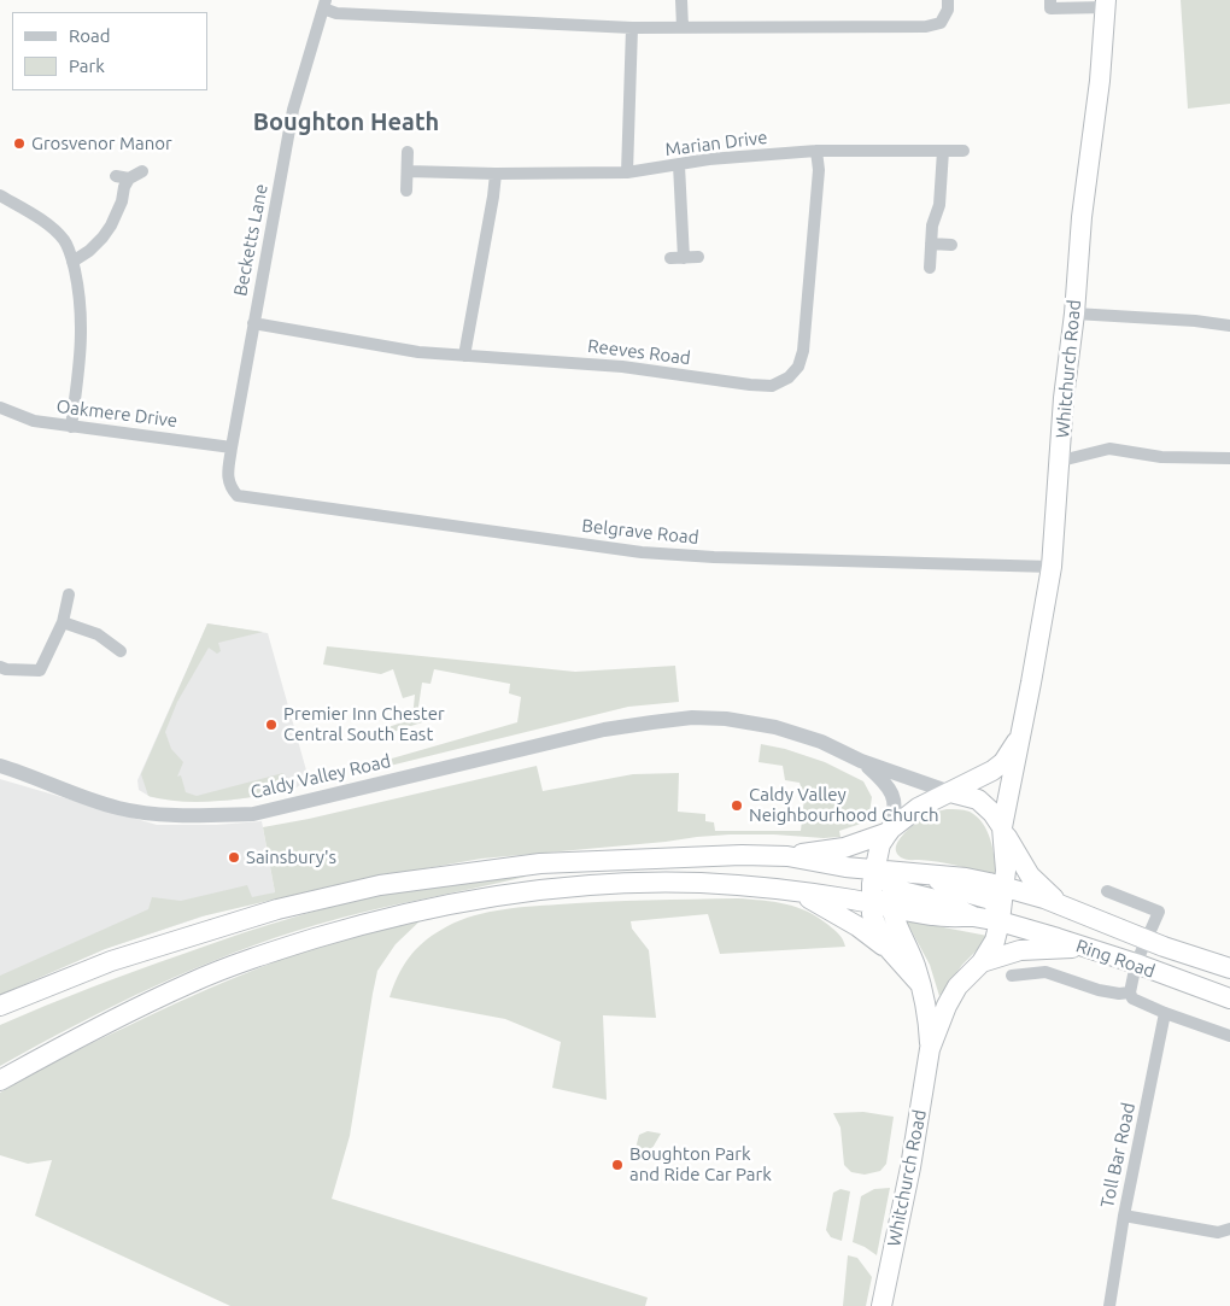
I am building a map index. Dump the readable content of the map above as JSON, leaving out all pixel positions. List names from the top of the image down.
{
  "streets": {
    "highway": ["Whitchurch Road", "Ring Road"],
    "street": [
      "Marian Drive",
      "Becketts Lane",
      "Reeves Road",
      "Oakmere Drive",
      "Belgrave Road",
      "Caldy Valley Road",
      "Toll Bar Road"
    ]
  },
  "crossings": [
    ["Marian Drive", "Reeves Road"],
    ["Becketts Lane", "Reeves Road"],
    ["Becketts Lane", "Oakmere Drive"],
    ["Becketts Lane", "Belgrave Road"],
    ["Whitchurch Road", "Belgrave Road"],
    ["Whitchurch Road", "Caldy Valley Road"],
    ["Whitchurch Road", "Ring Road"],
    ["Ring Road", "Toll Bar Road"]
  ],
  "districts": ["Boughton Heath"],
  "places": [
    "Grosvenor Manor",
    "Premier Inn Chester Central South East",
    "Caldy Valley Neighbourhood Church",
    "Sainsbury's",
    "Boughton Park and Ride Car Park"
  ],
  "legend": ["Road", "Park"]
}
